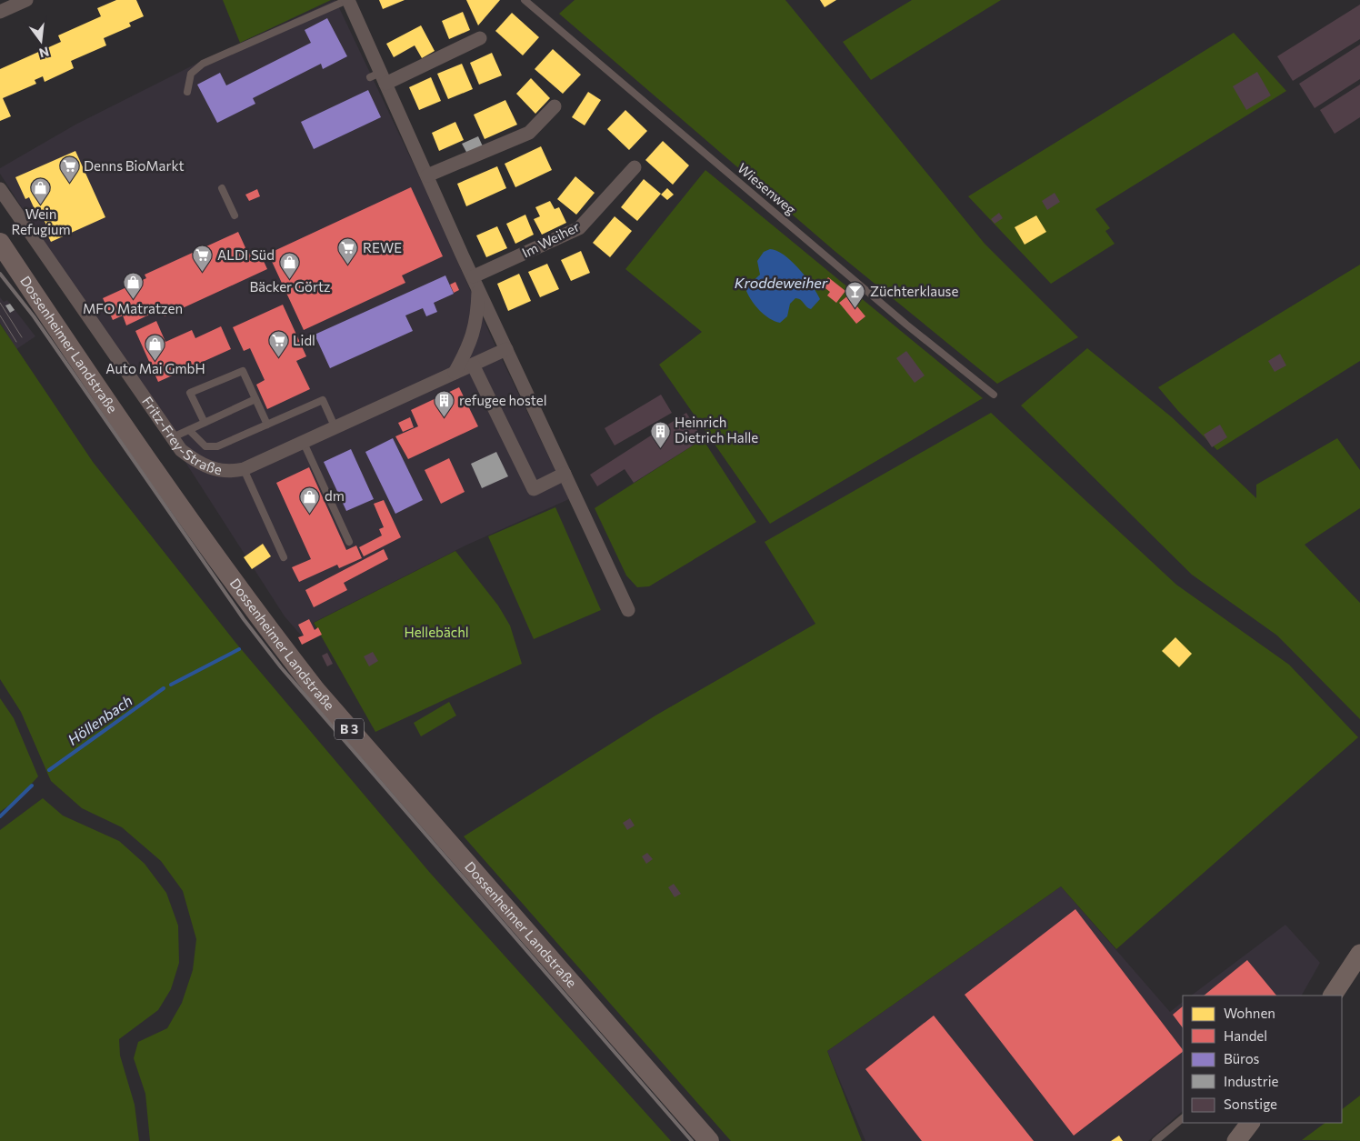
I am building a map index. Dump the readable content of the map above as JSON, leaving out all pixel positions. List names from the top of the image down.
{
  "streets": {
    "main road": ["Dossenheimer Landstraße", "B 3"],
    "street": ["Im Weiher", "Fritz-Frey-Straße"],
    "lane": ["Wiesenweg"]
  },
  "water": ["Kroddeweiher", "Höllenbach"],
  "parks": ["Hellebächl"],
  "places": {
    "supermarket": [
      "Denns BioMarkt",
      "REWE",
      "ALDI Süd",
      "Lidl"
    ],
    "shop": [
      "Wein Refugium",
      "Bäcker Görtz",
      "MFO Matratzen",
      "Auto Mai GmbH",
      "dm"
    ],
    "bar": ["Züchterklause"],
    "building": ["refugee hostel", "Heinrich Dietrich Halle"]
  },
  "legend": [
    "Wohnen",
    "Handel",
    "Büros",
    "Industrie",
    "Sonstige"
  ],
  "north": "bottom"
}
